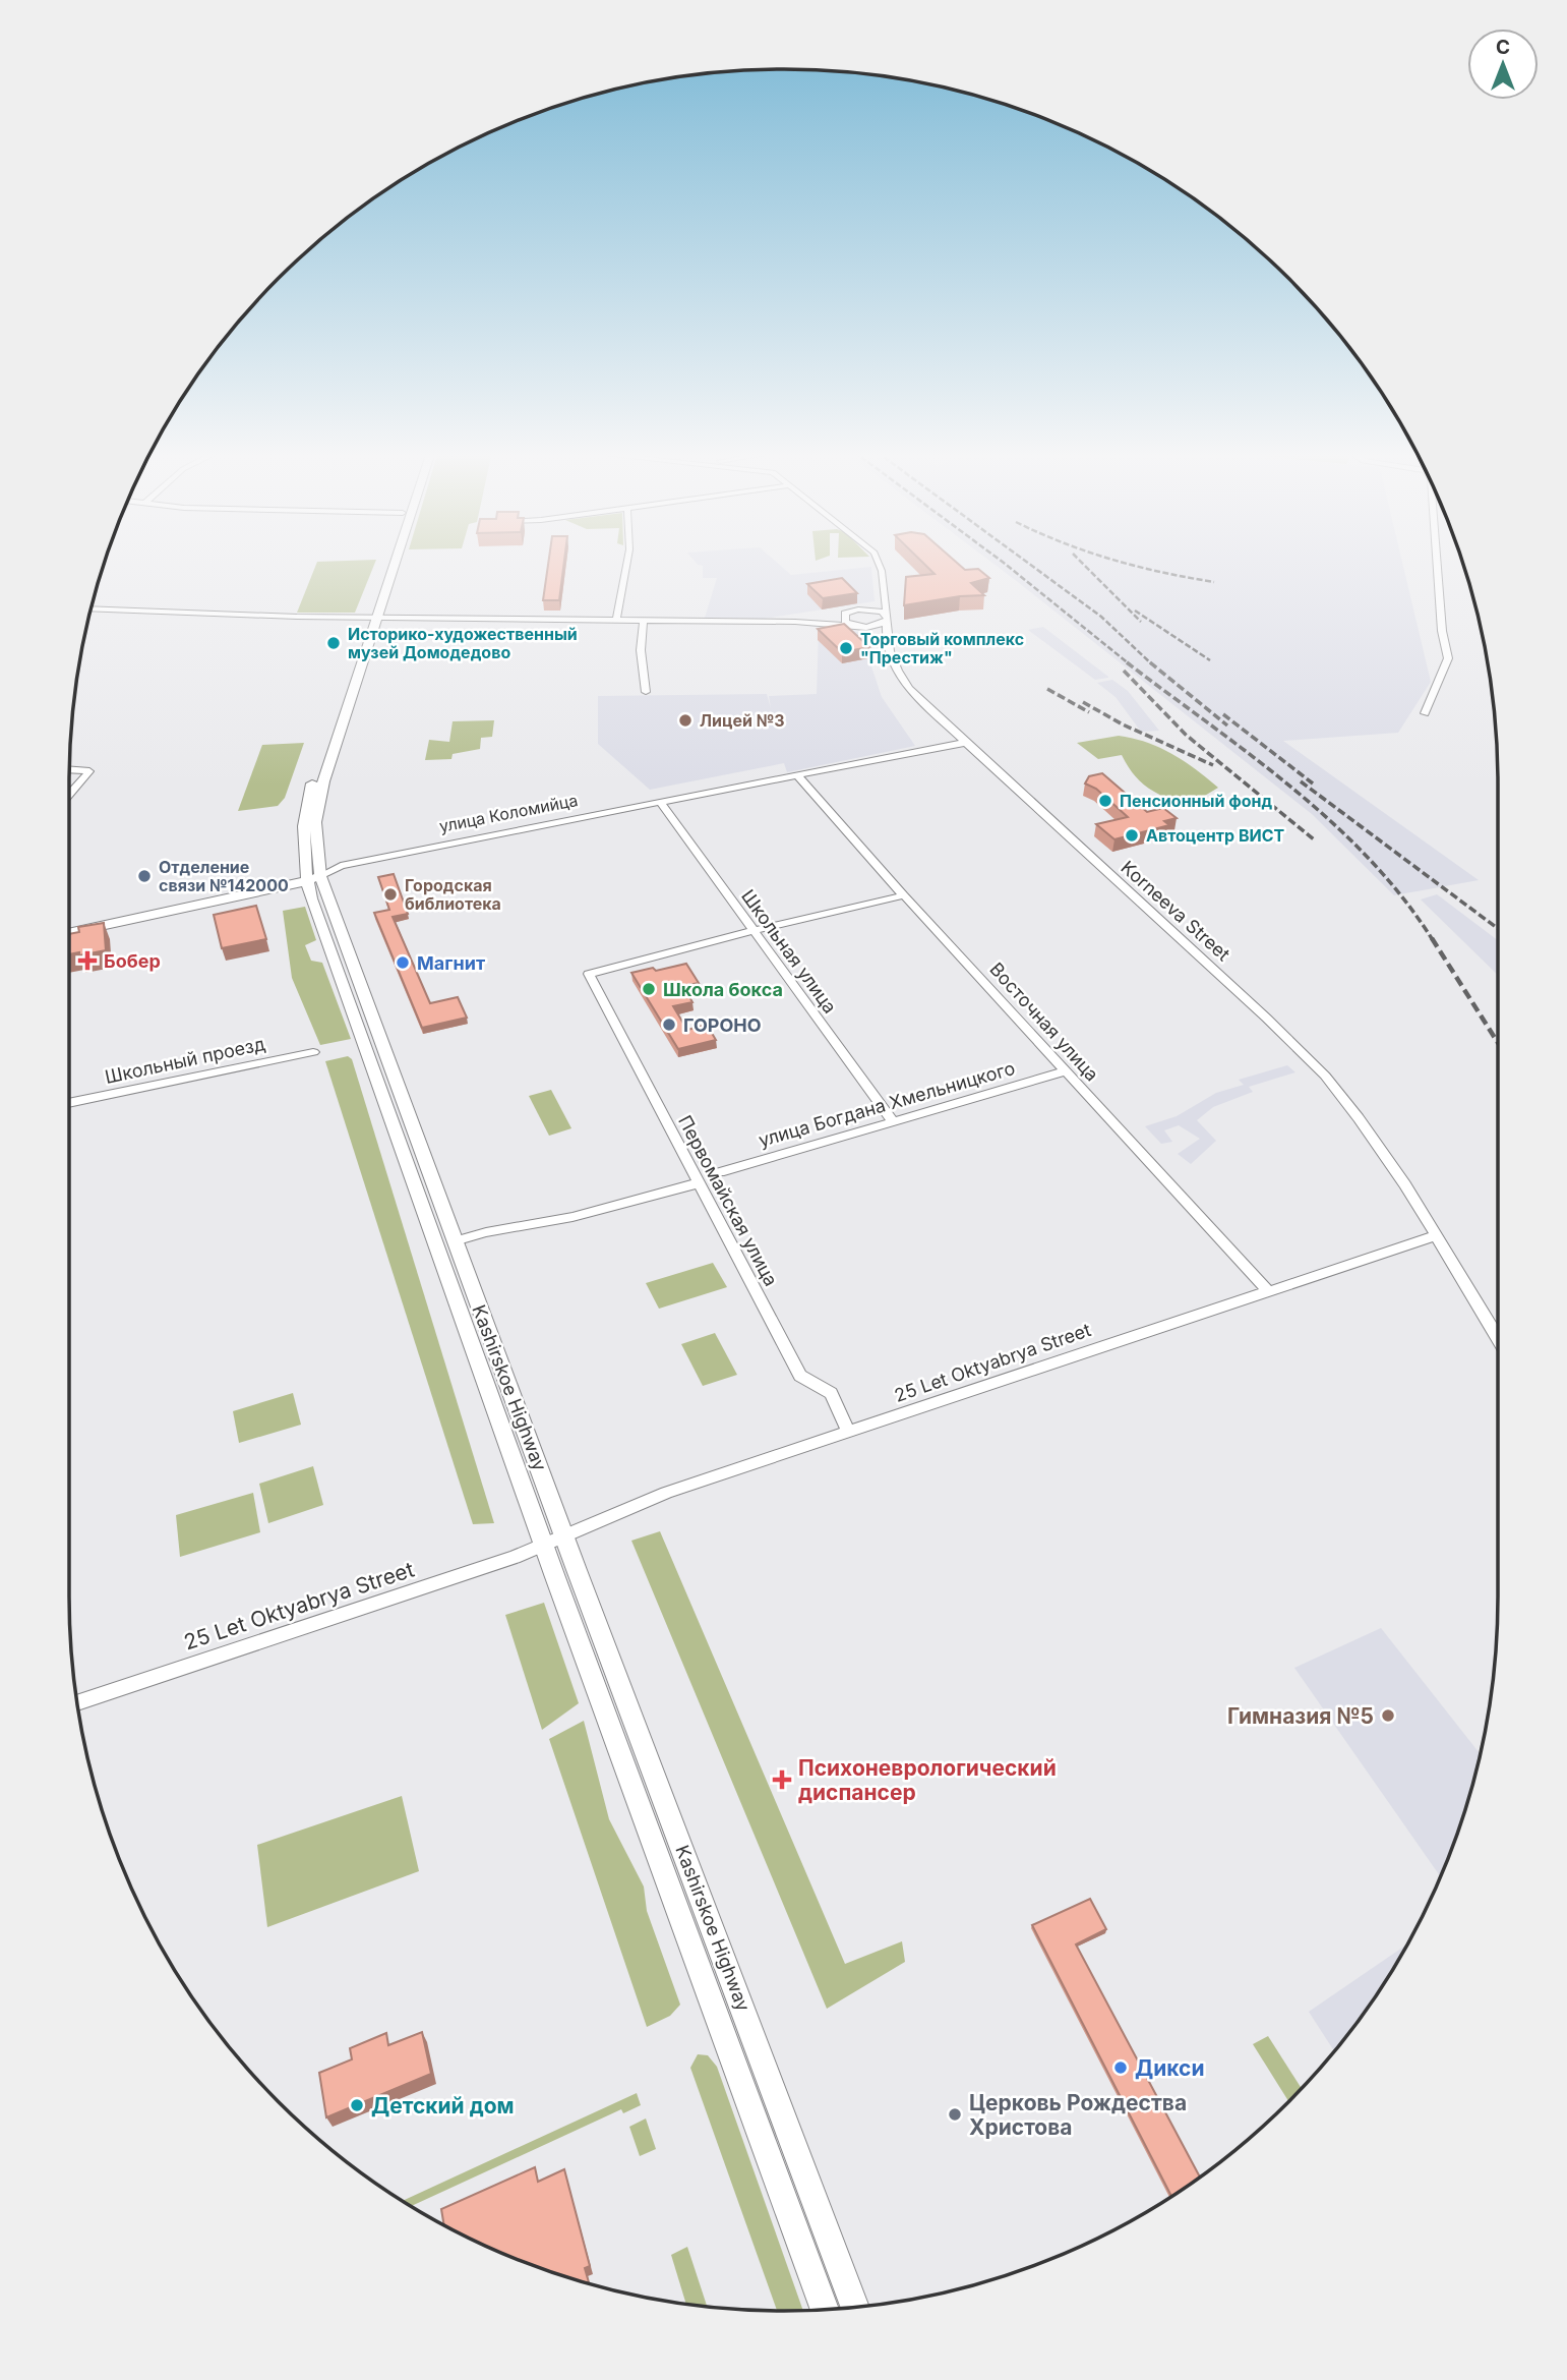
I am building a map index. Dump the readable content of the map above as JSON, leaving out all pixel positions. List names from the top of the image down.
{
  "streets": {
    "main road": ["улица Коломийца", "Kashirskoe Highway"],
    "street": [
      "Школьная улица",
      "Восточная улица",
      "Школьный проезд",
      "улица Богдана Хмельницкого",
      "Первомайская улица",
      "25 Let Oktyabrya Street"
    ]
  },
  "crossings": [
    ["улица Коломийца", "Школьная улица"],
    ["улица Коломийца", "Восточная улица"],
    ["улица Коломийца", "Kashirskoe Highway"],
    ["Школьная улица", "улица Богдана Хмельницкого"],
    ["Школьная улица", "Первомайская улица"],
    ["Восточная улица", "улица Богдана Хмельницкого"],
    ["Восточная улица", "25 Let Oktyabrya Street"],
    ["Первомайская улица", "25 Let Oktyabrya Street"],
    ["25 Let Oktyabrya Street", "Kashirskoe Highway"]
  ],
  "places": {
    "other": [
      "Историко-художественный музей Домодедово",
      "Торговый комплекс \"Престиж\"",
      "Лицей №3",
      "Пенсионный фонд",
      "Автоцентр ВИСТ",
      "Отделение связи №142000",
      "Городская библиотека",
      "Магнит",
      "Школа бокса",
      "ГОРОНО",
      "Гимназия №5",
      "Дикси",
      "Детский дом",
      "Церковь Рождества Христова"
    ],
    "health": ["Бобер", "Психоневрологический диспансер"]
  },
  "north": "top"
}
